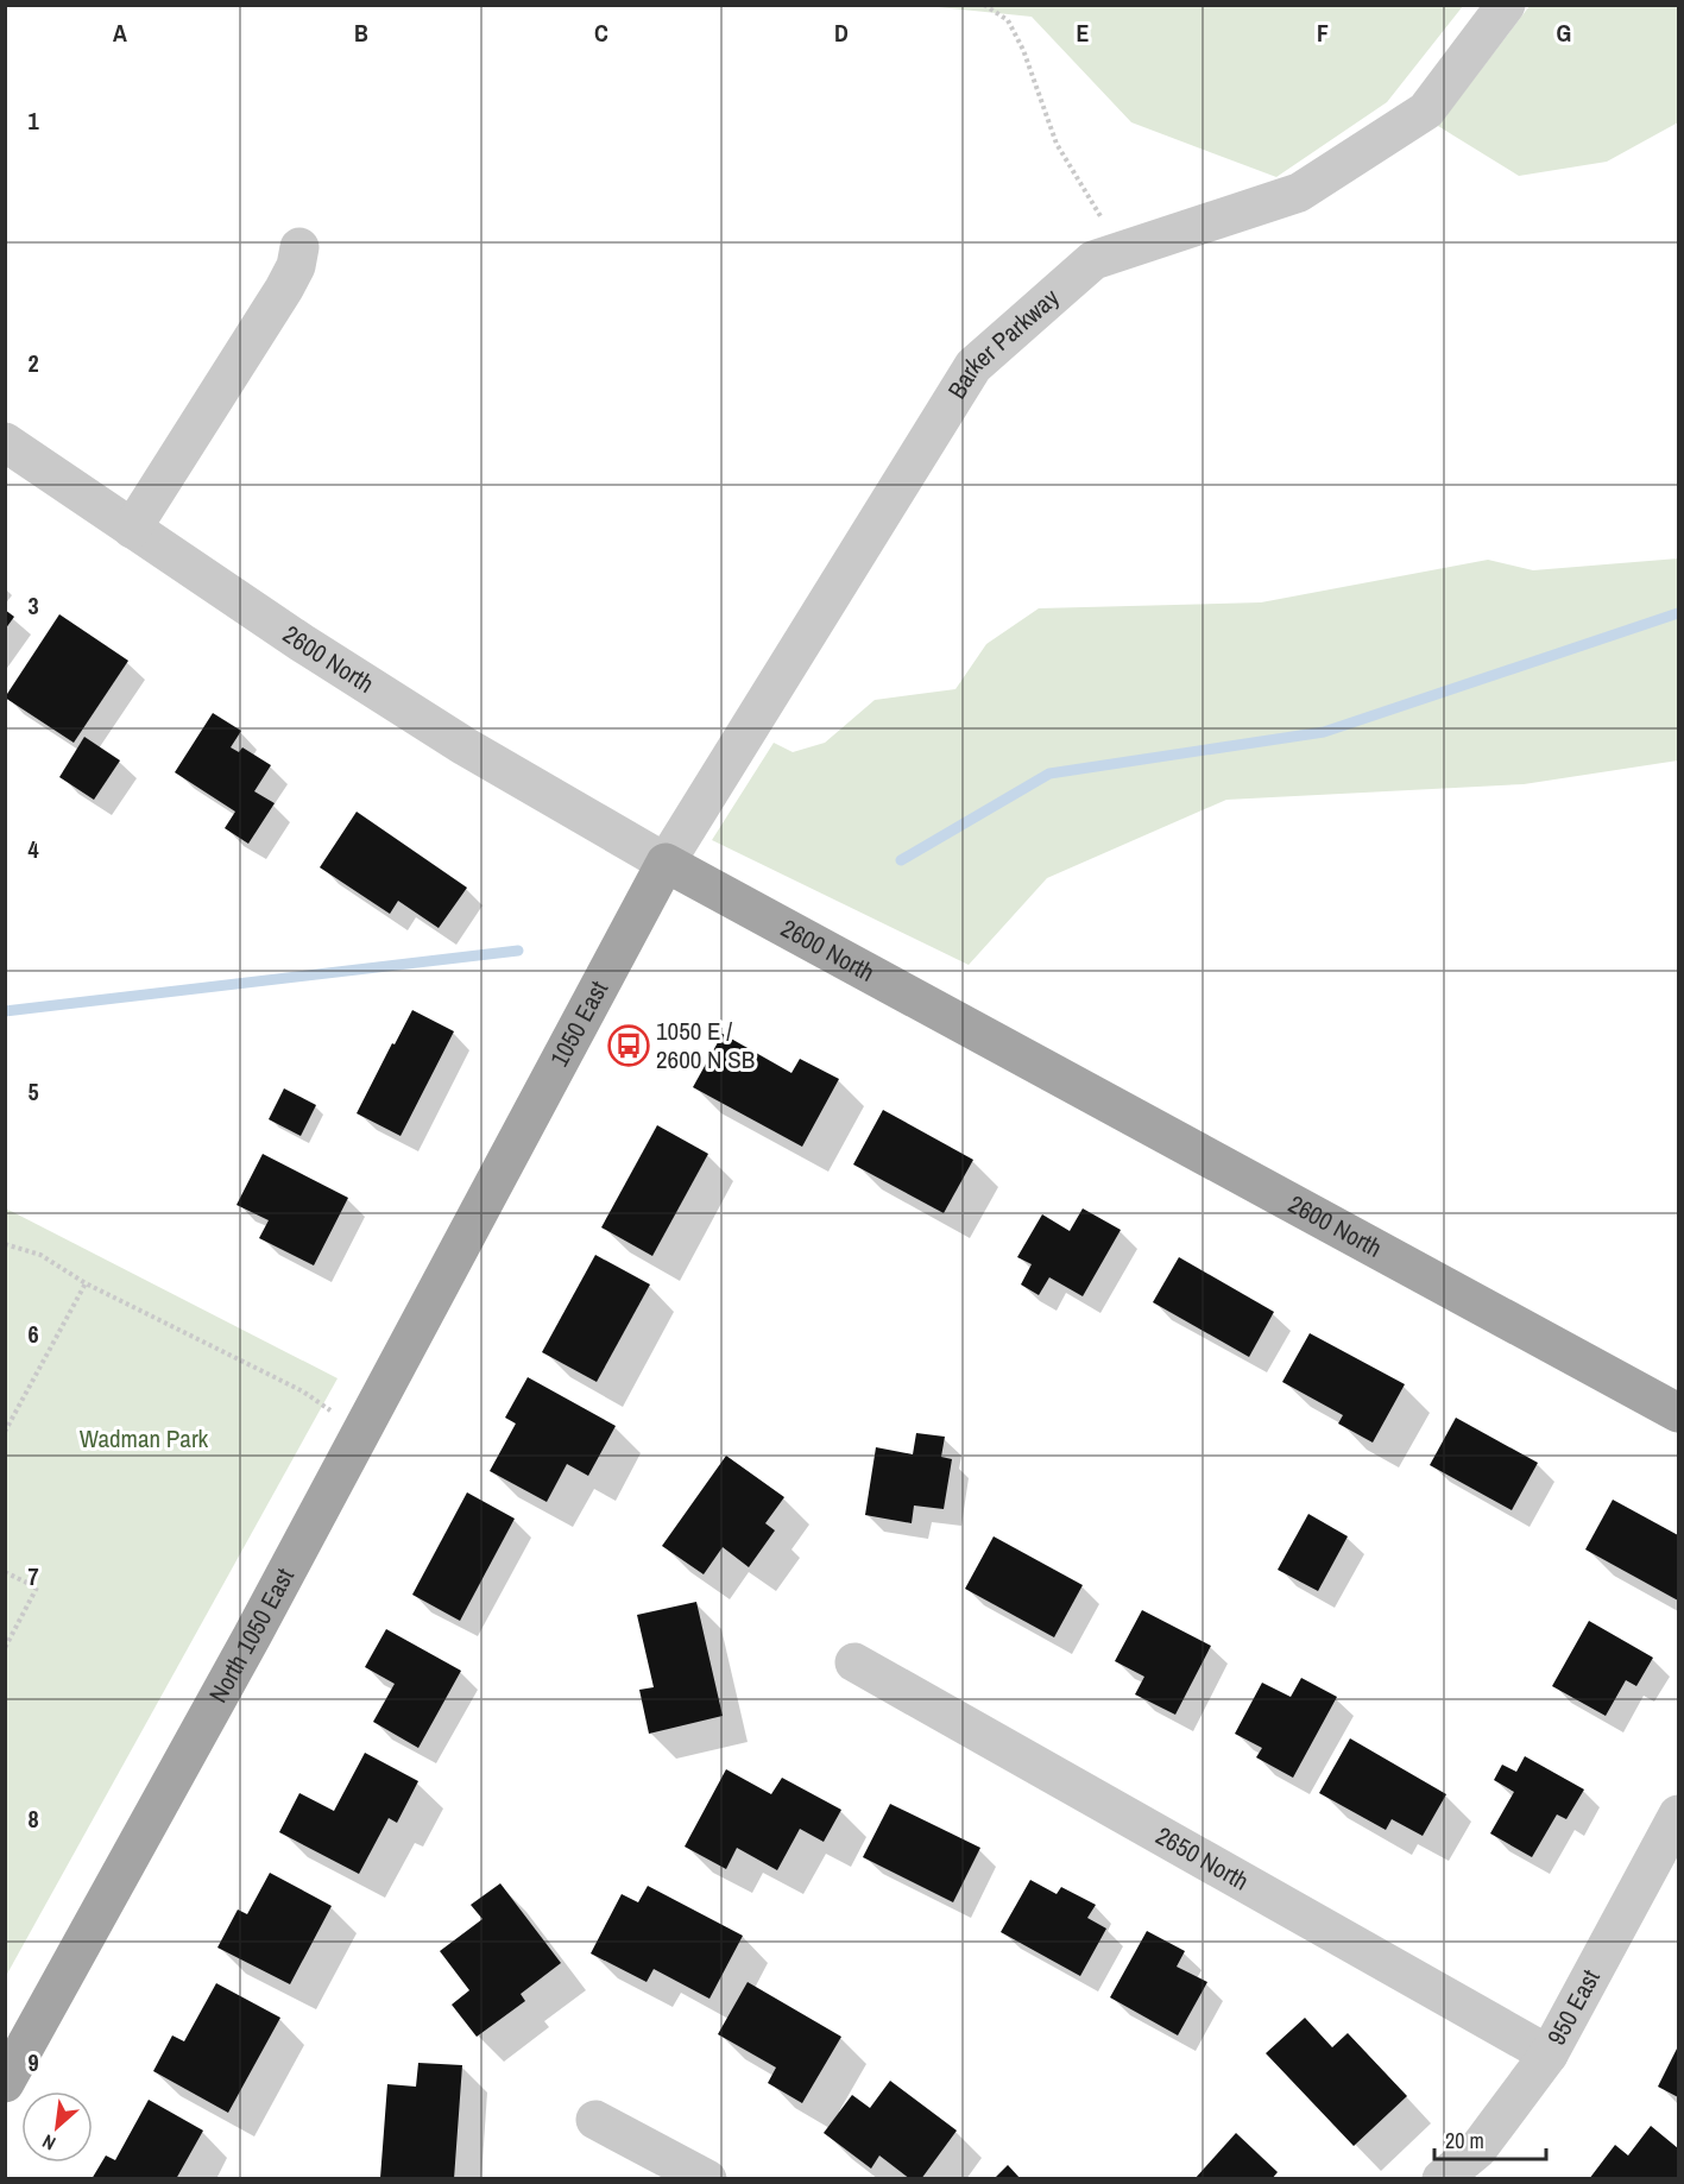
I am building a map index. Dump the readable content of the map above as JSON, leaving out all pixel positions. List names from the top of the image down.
{
  "streets": {
    "main road": ["2600 North", "1050 East", "North 1050 East"],
    "street": ["Barker Parkway", "2650 North", "950 East"]
  },
  "crossings": [
    ["Barker Parkway", "2600 North"],
    ["Barker Parkway", "1050 East"],
    ["2600 North", "1050 East"],
    ["1050 East", "North 1050 East"],
    ["2650 North", "950 East"]
  ],
  "parks": ["Wadman Park"],
  "places": {
    "bus stop": ["1050 E / 2600 N SB"]
  },
  "scale_bar": "20 m",
  "north": "bottom left",
  "grid": {
    "columns": [
      "A",
      "B",
      "C",
      "D",
      "E",
      "F",
      "G"
    ],
    "rows": [
      "1",
      "2",
      "3",
      "4",
      "5",
      "6",
      "7",
      "8",
      "9"
    ]
  }
}
